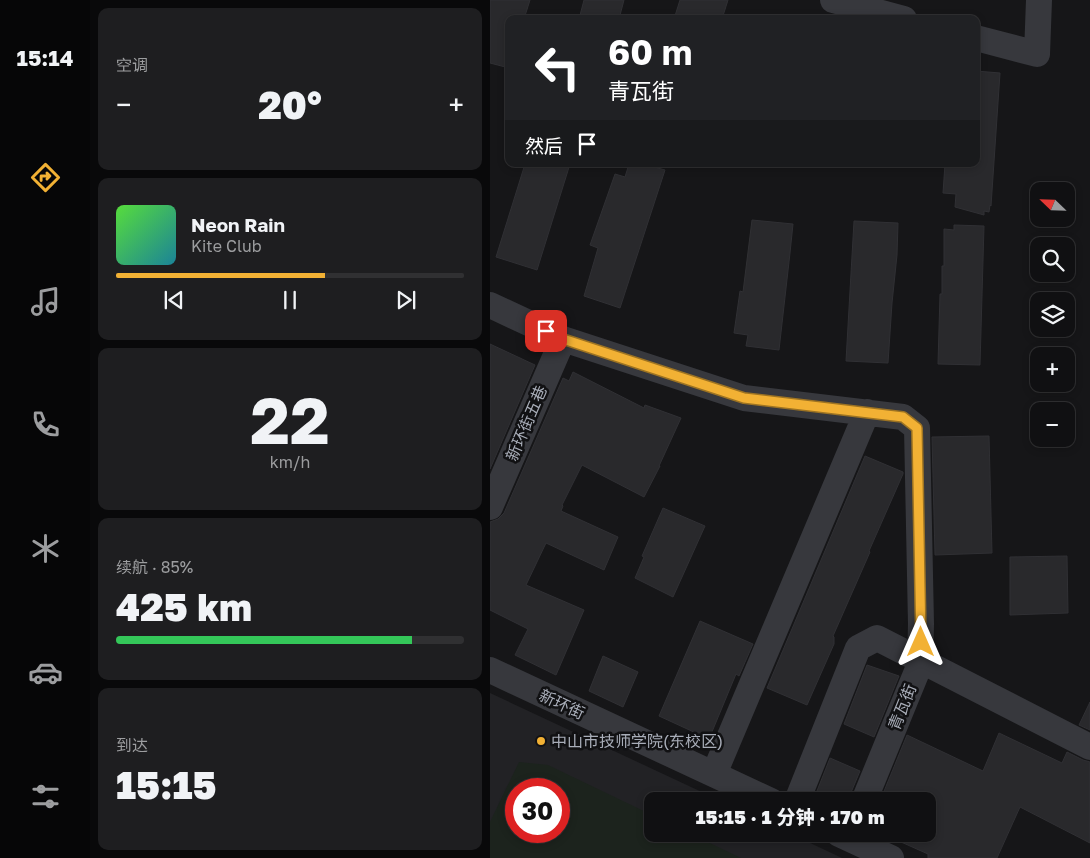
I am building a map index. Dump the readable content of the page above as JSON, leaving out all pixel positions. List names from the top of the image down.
{
  "streets": {
    "street": ["新环街五巷", "新环街", "青瓦街"]
  },
  "crossings": [
    ["新环街五巷", "青瓦街"]
  ],
  "places": ["中山市技师学院(东校区)"],
  "north": "top left",
  "page": {
    "tabs": "15:14",
    "tile": [
      "空调",
      ["22", "km/h"],
      ["续航 · 85%", "425 km"],
      ["到达", "15:15"]
    ],
    "turn": ["60 m", "青瓦街"],
    "heat": ["−", "20°", "+"],
    "then": "然后",
    "map_buttons": ["+", "−"],
    "song": ["Neon Rain", "Kite Club"],
    "limit": "30",
    "trip": "15:15 · 1 分钟 · 170 m"
  }
}
